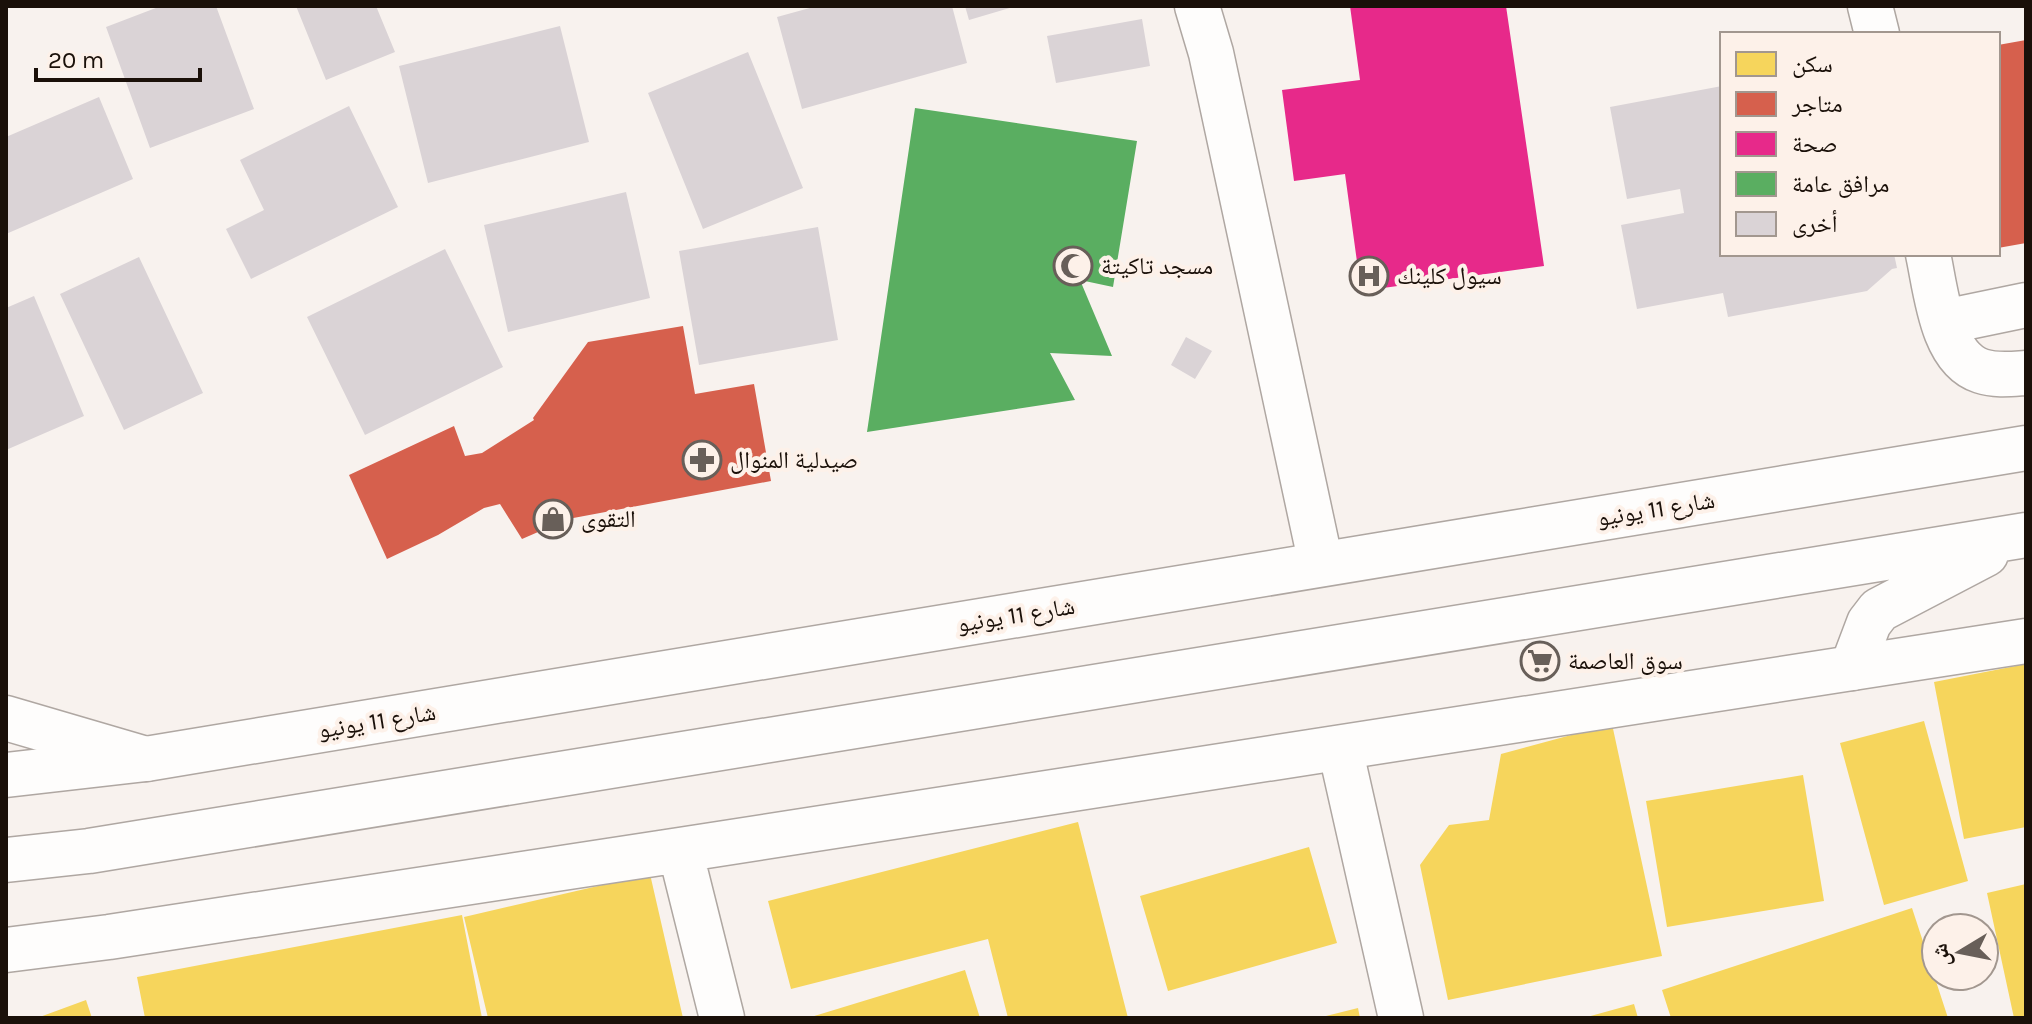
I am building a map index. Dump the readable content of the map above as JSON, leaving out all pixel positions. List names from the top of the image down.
{
  "streets": {
    "main road": ["شارع 11 يونيو"]
  },
  "places": {
    "mosque": ["مسجد تاكيتة"],
    "hospital": ["سيول كلينك"],
    "pharmacy": ["صيدلية المنوال"],
    "shop": ["التقوى"],
    "supermarket": ["سوق العاصمة"]
  },
  "legend": [
    "سكن",
    "متاجر",
    "صحة",
    "مرافق عامة",
    "أخرى"
  ],
  "scale_bar": "20 m",
  "north": "left"
}
